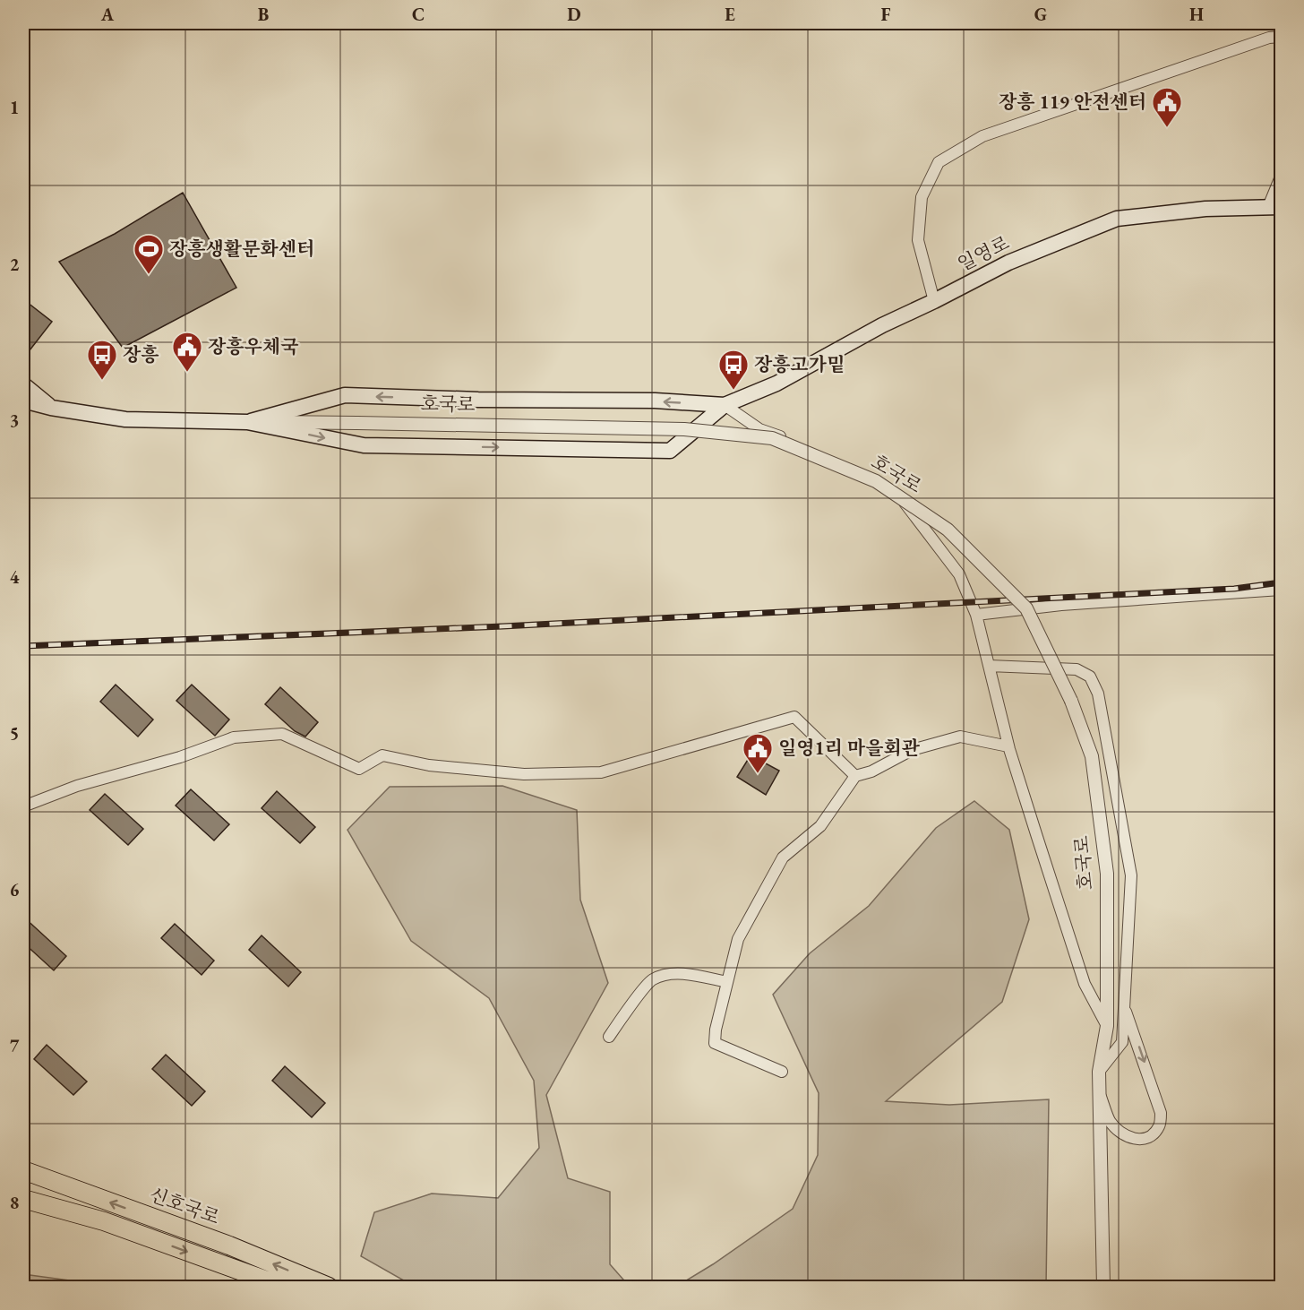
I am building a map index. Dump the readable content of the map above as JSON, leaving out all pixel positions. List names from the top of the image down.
{
  "streets": {
    "highway": ["신호국로"],
    "main road": ["일영로", "호국로"]
  },
  "places": {
    "public building": ["장흥 119 안전센터", "장흥우체국", "일영1리 마을회관"],
    "sports": ["장흥생활문화센터"],
    "bus stop": ["장흥", "장흥고가밑"]
  },
  "grid": {
    "columns": [
      "A",
      "B",
      "C",
      "D",
      "E",
      "F",
      "G",
      "H"
    ],
    "rows": [
      "1",
      "2",
      "3",
      "4",
      "5",
      "6",
      "7",
      "8"
    ]
  }
}
